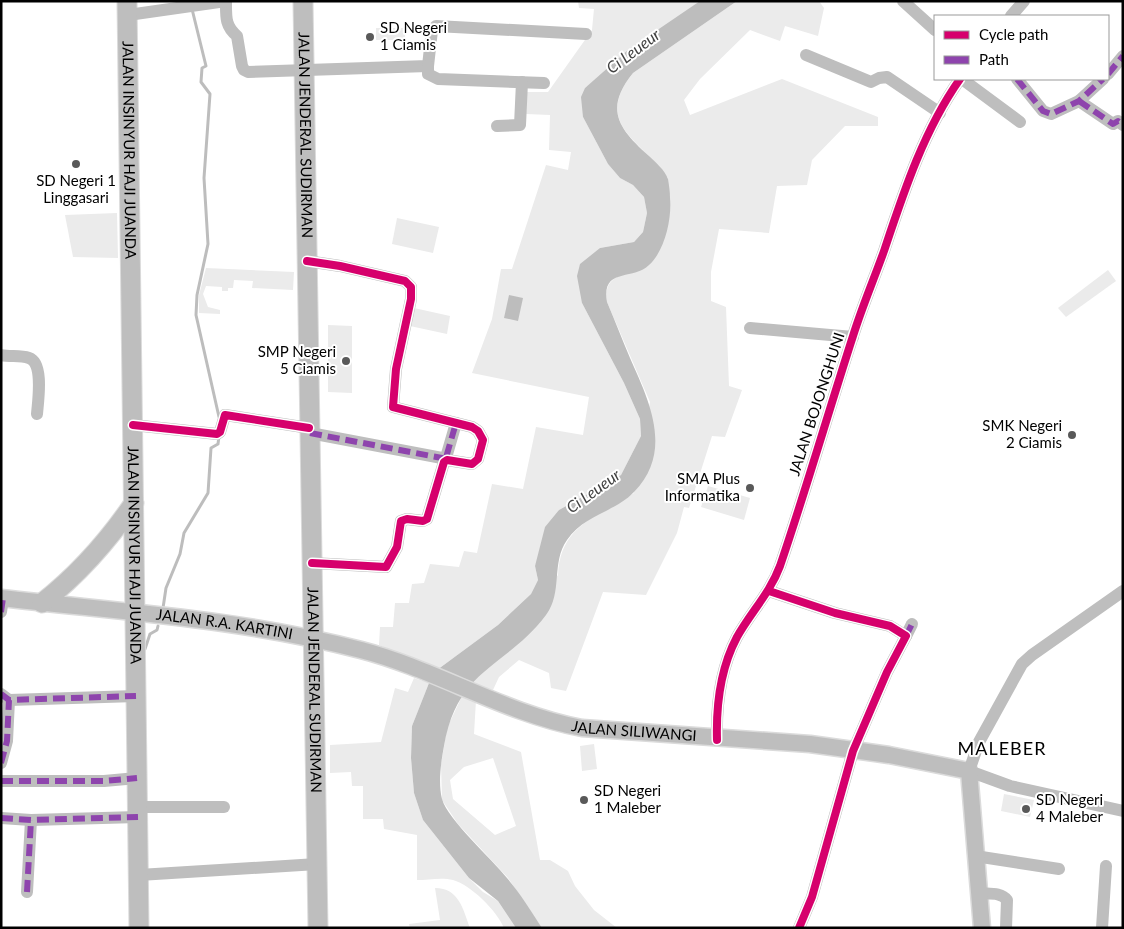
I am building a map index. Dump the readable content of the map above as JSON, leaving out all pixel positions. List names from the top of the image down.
{
  "streets": {
    "highway": ["JALAN JENDERAL SUDIRMAN", "JALAN INSINYUR HAJI JUANDA"],
    "main road": ["JALAN R.A. KARTINI", "JALAN SILIWANGI"],
    "street": ["JALAN BOJONGHUNI"]
  },
  "crossings": [
    ["JALAN JENDERAL SUDIRMAN", "JALAN R.A. KARTINI"],
    ["JALAN JENDERAL SUDIRMAN", "JALAN SILIWANGI"],
    ["JALAN INSINYUR HAJI JUANDA", "JALAN R.A. KARTINI"],
    ["JALAN BOJONGHUNI", "JALAN SILIWANGI"],
    ["JALAN R.A. KARTINI", "JALAN SILIWANGI"]
  ],
  "districts": ["MALEBER"],
  "water": ["Ci Leueur"],
  "places": [
    "SD Negeri 1 Ciamis",
    "SD Negeri 1 Linggasari",
    "SMP Negeri 5 Ciamis",
    "SMK Negeri 2 Ciamis",
    "SMA Plus Informatika",
    "SD Negeri 1 Maleber",
    "SD Negeri 4 Maleber"
  ],
  "legend": ["Cycle path", "Path"]
}
